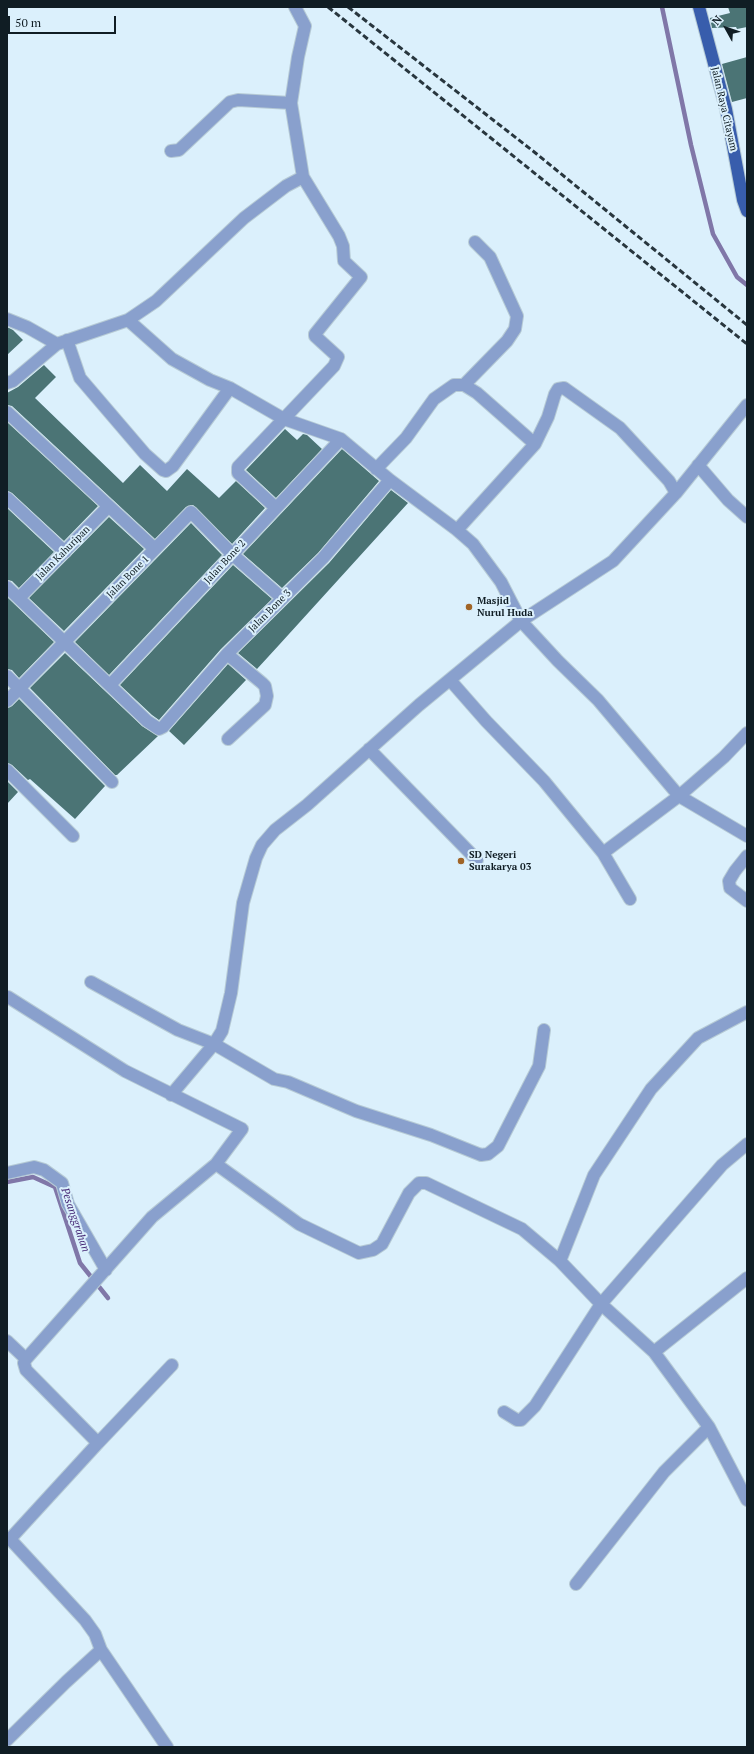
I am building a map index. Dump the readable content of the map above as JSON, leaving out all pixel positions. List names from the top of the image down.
{
  "streets": {
    "main road": ["Jalan Raya Citayam"],
    "street": [
      "Jalan Kahuripan",
      "Jalan Bone 2",
      "Jalan Bone 1",
      "Jalan Bone 3"
    ]
  },
  "crossings": [
    ["Jalan Bone 2", "Jalan Bone 1"],
    ["Jalan Bone 2", "Jalan Bone 3"]
  ],
  "water": ["Pesanggrahan"],
  "places": ["Masjid Nurul Huda", "SD Negeri Surakarya 03"],
  "scale_bar": "50 m",
  "north": "top left"
}
